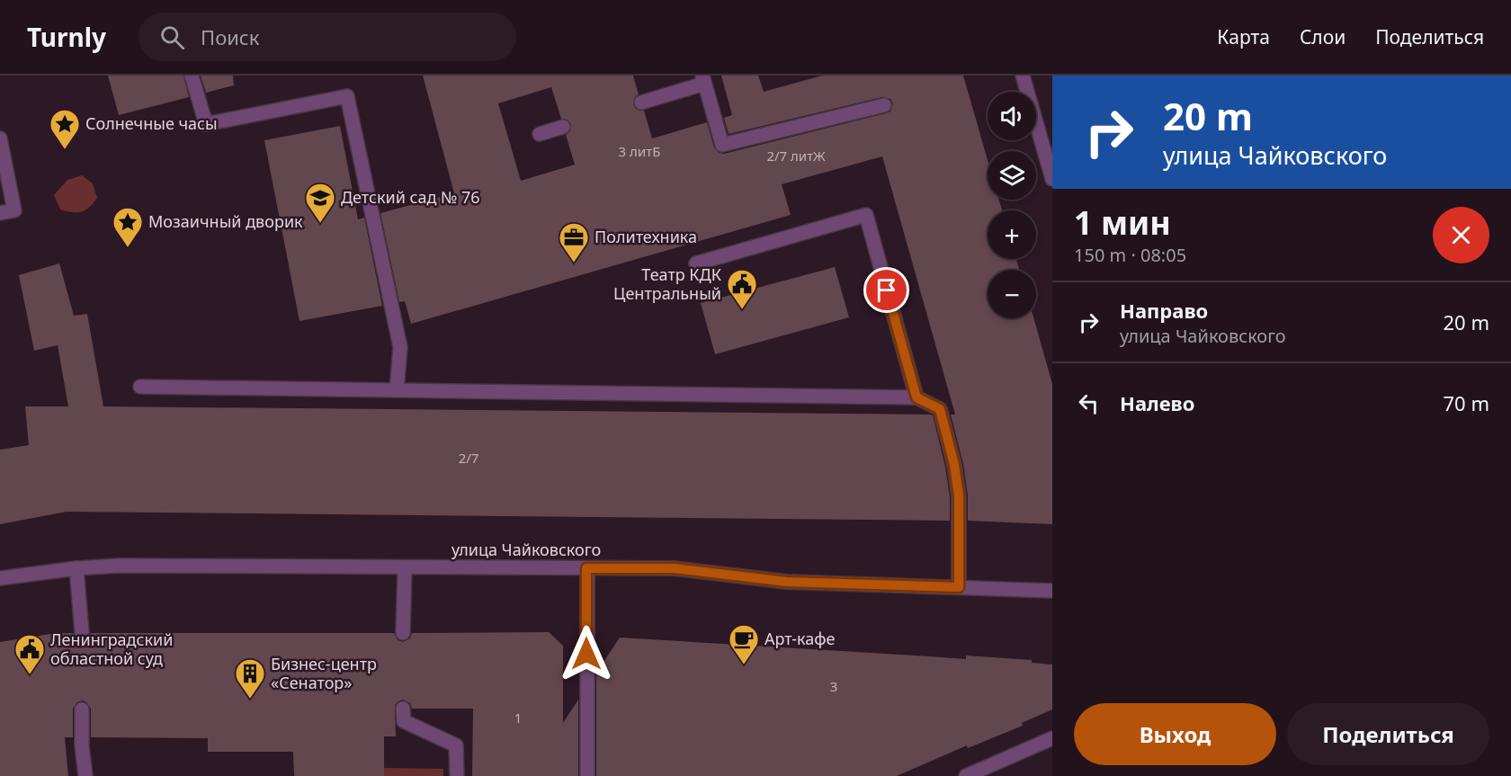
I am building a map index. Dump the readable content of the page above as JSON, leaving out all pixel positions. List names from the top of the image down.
{
  "streets": {
    "street": ["улица Чайковского"]
  },
  "places": {
    "place": ["Солнечные часы", "Мозаичный дворик"],
    "school or university": ["Детский сад № 76"],
    "office": ["Политехника"],
    "public building": ["Театр КДК Центральный", "Ленинградский областной суд"],
    "cafe": ["Арт-кафе"],
    "building": ["Бизнес-центр «Сенатор»"]
  },
  "house_numbers": [
    "3 литБ",
    "2/7 литЖ",
    "2/7",
    "3",
    "1"
  ],
  "page": {
    "header": "Turnly",
    "search": "Поиск",
    "nav": ["Карта", "Слои", "Поделиться"],
    "turn": ["20 m", "улица Чайковского"],
    "map_buttons": ["+", "−"],
    "heading": ["1 мин", "150 m · 08:05"],
    "list": [
      {
        "name": "Направо",
        "note": "улица Чайковского",
        "value": "20 m"
      },
      {
        "name": "Налево",
        "value": "70 m"
      }
    ],
    "buttons": ["Выход", "Поделиться"]
  }
}
